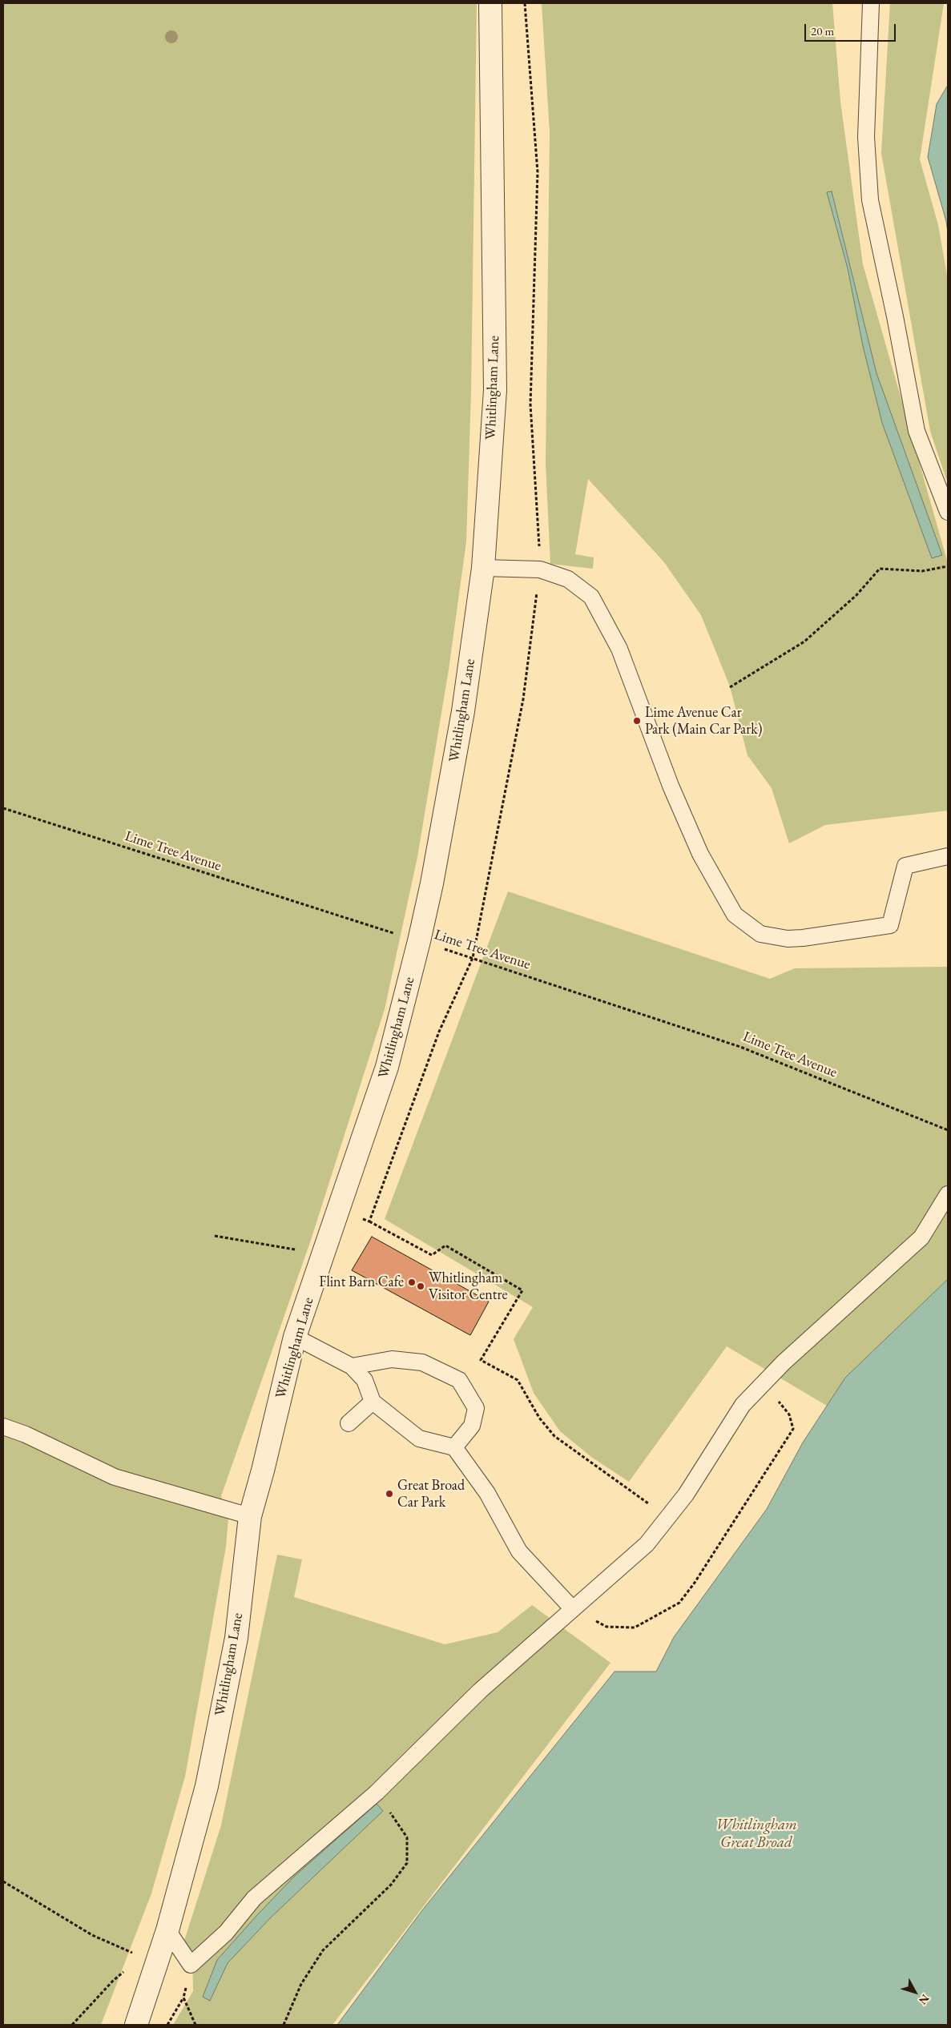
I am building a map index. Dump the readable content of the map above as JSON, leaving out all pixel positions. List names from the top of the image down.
{
  "streets": {
    "street": ["Whitlingham Lane"],
    "path": ["Lime Tree Avenue"]
  },
  "crossings": [
    ["Whitlingham Lane", "Lime Tree Avenue"]
  ],
  "water": ["Whitlingham Great Broad"],
  "places": [
    "Lime Avenue Car Park (Main Car Park)",
    "Flint Barn Cafe",
    "Whitlingham Visitor Centre",
    "Great Broad Car Park"
  ],
  "scale_bar": "20 m",
  "north": "bottom right"
}
